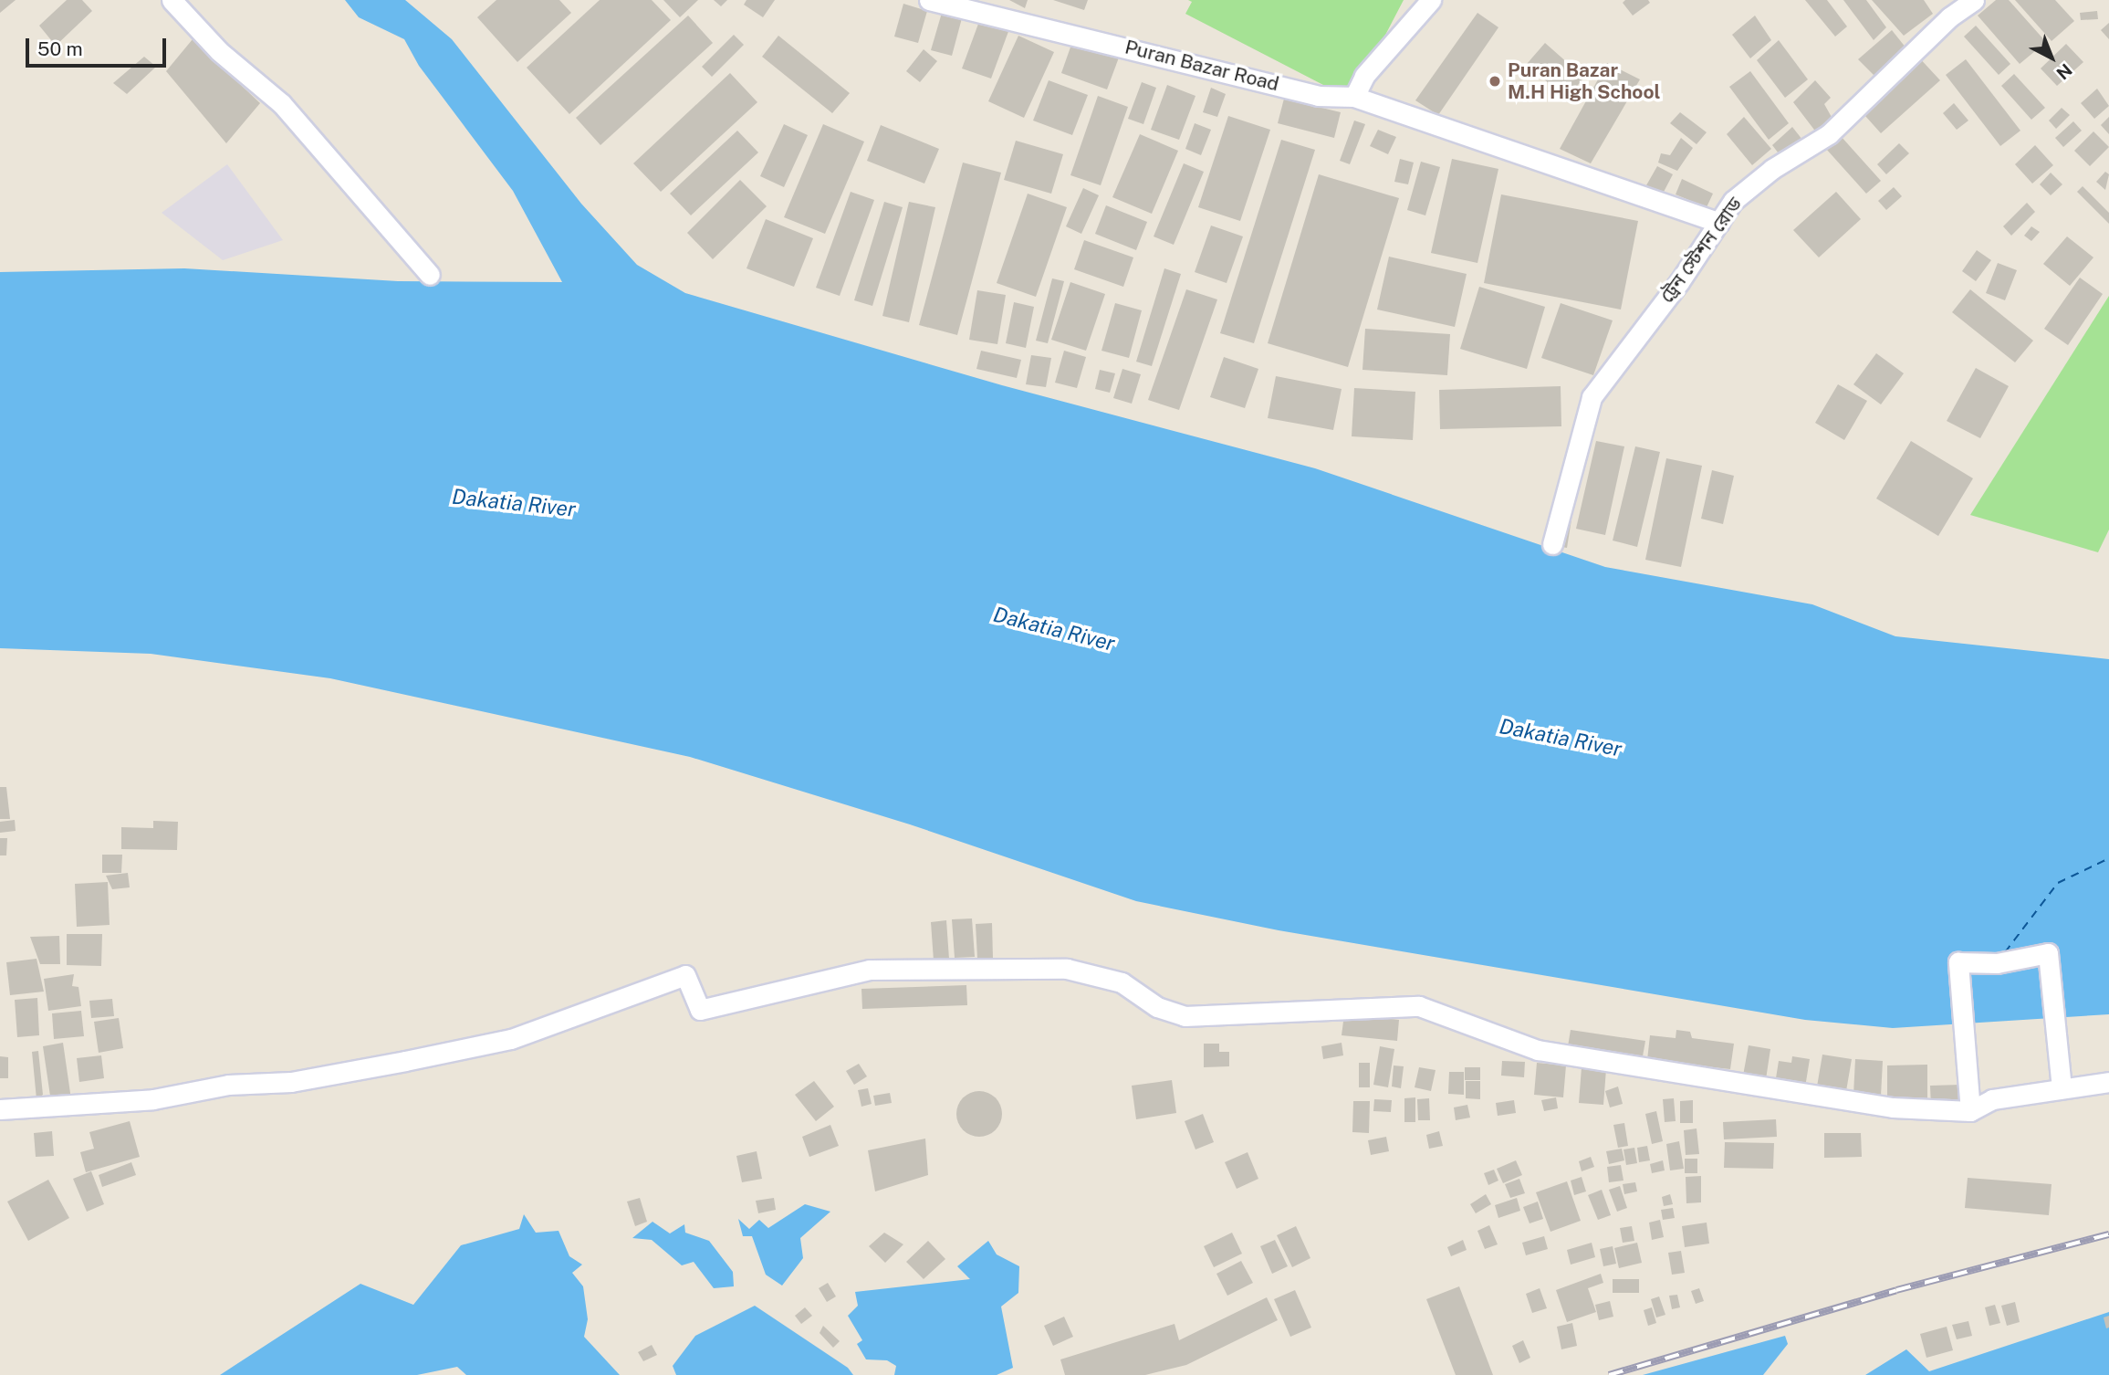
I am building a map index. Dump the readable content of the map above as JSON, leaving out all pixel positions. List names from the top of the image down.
{
  "streets": {
    "street": ["Puran Bazar Road", "ট্রেন স্টেশন রোড"]
  },
  "crossings": [
    ["Puran Bazar Road", "ট্রেন স্টেশন রোড"]
  ],
  "water": ["Dakatia River"],
  "places": ["Puran Bazar M.H High School"],
  "scale_bar": "50 m",
  "north": "bottom right"
}
